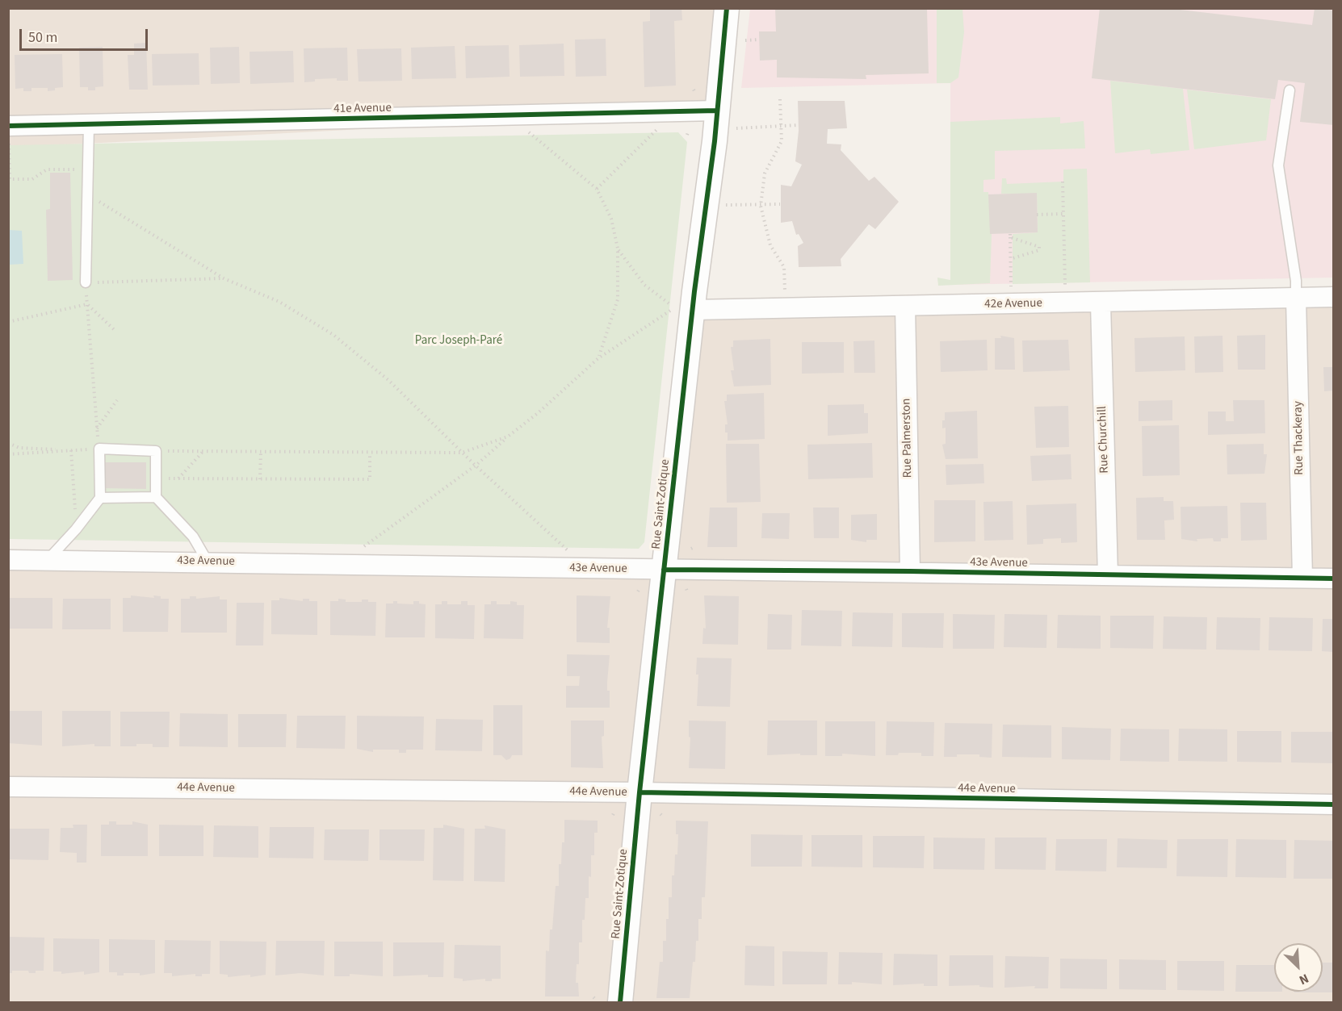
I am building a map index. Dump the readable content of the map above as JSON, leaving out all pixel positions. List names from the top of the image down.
{
  "streets": {
    "street": [
      "41e Avenue",
      "42e Avenue",
      "Rue Palmerston",
      "Rue Thackeray",
      "Rue Churchill",
      "Rue Saint-Zotique",
      "43e Avenue",
      "44e Avenue"
    ]
  },
  "crossings": [
    ["41e Avenue", "Rue Saint-Zotique"],
    ["42e Avenue", "Rue Palmerston"],
    ["42e Avenue", "Rue Thackeray"],
    ["42e Avenue", "Rue Churchill"],
    ["42e Avenue", "Rue Saint-Zotique"],
    ["Rue Palmerston", "43e Avenue"],
    ["Rue Thackeray", "43e Avenue"],
    ["Rue Churchill", "43e Avenue"],
    ["Rue Saint-Zotique", "43e Avenue"],
    ["Rue Saint-Zotique", "44e Avenue"]
  ],
  "parks": ["Parc Joseph-Paré"],
  "scale_bar": "50 m",
  "north": "bottom right"
}
